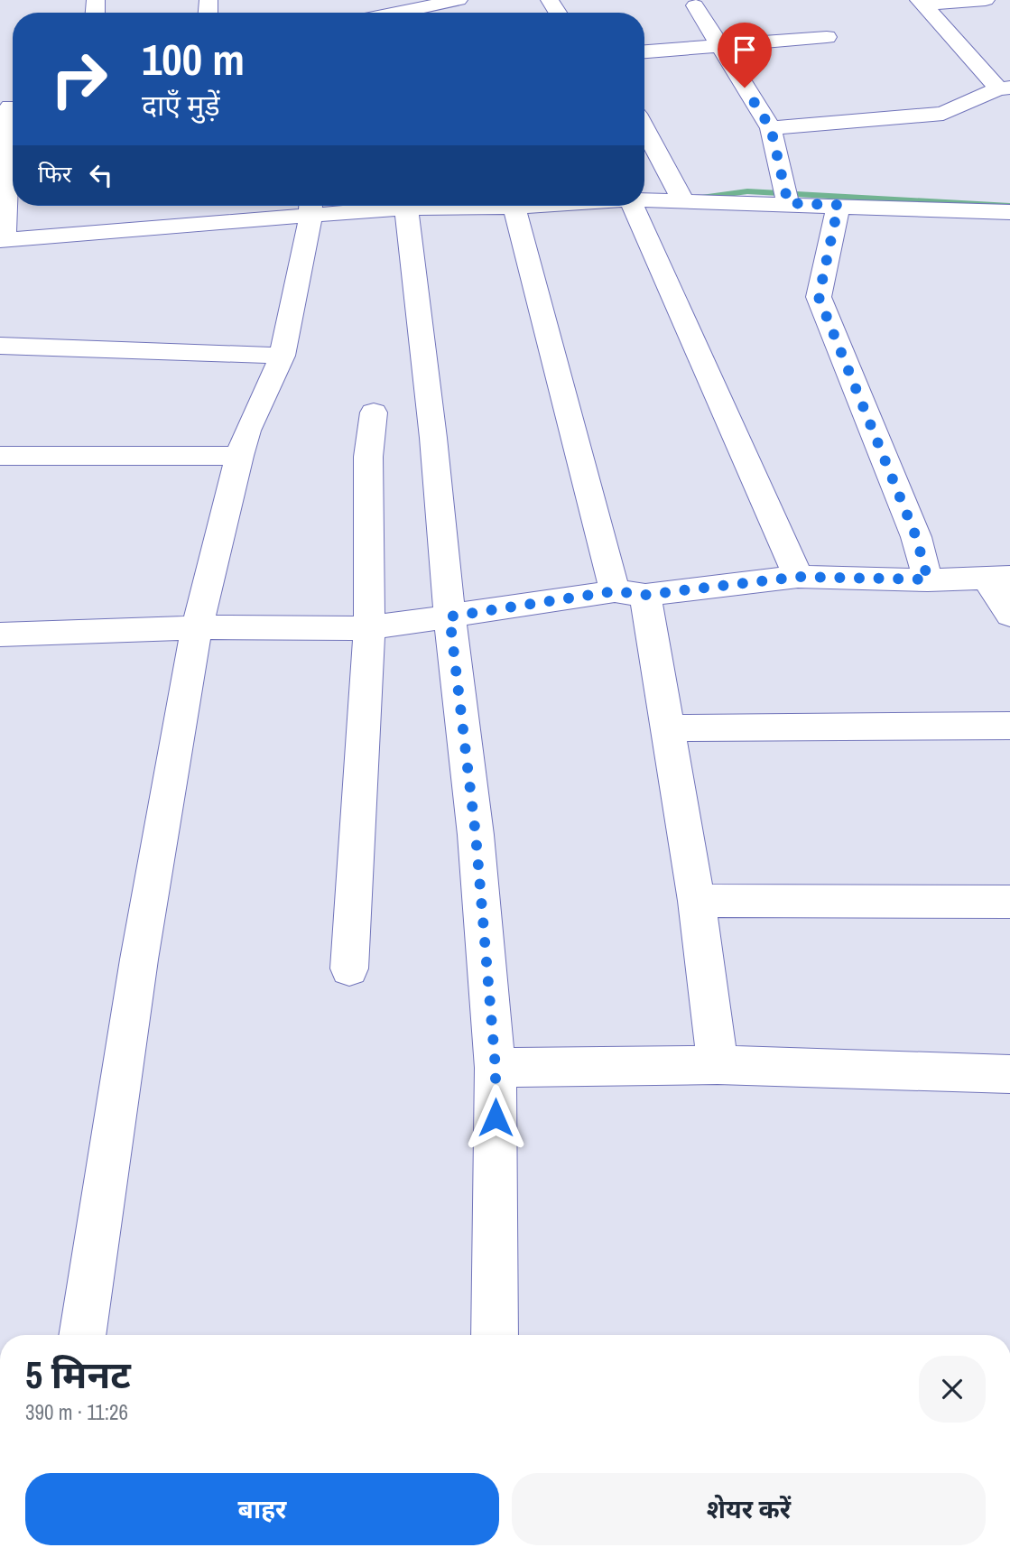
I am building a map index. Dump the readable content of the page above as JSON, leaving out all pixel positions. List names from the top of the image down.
{
  "page": {
    "turn": ["100 m", "दाएँ मुड़ें"],
    "then": "फिर",
    "heading": ["5 मिनट", "390 m · 11:26"],
    "buttons": ["बाहर", "शेयर करें"]
  }
}
